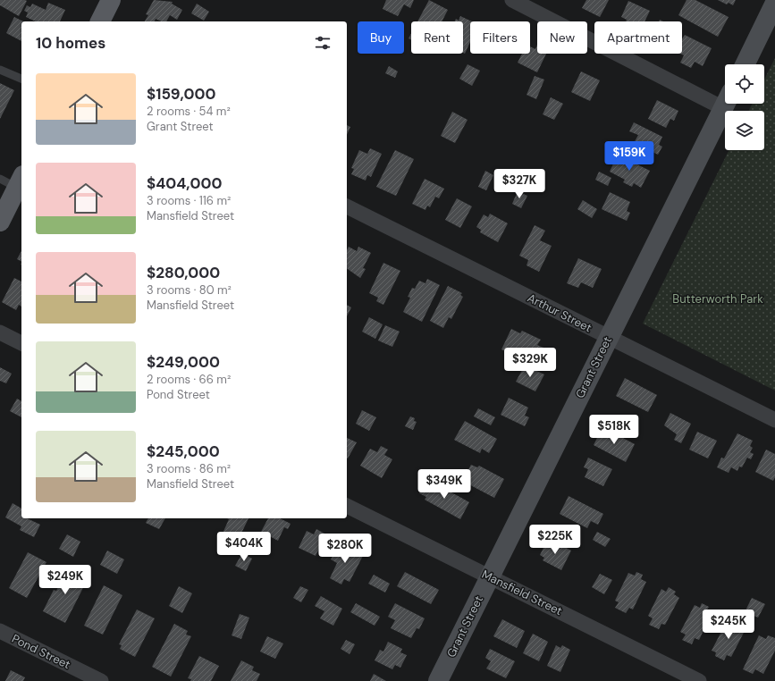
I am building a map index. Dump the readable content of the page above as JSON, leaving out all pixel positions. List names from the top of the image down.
{
  "streets": {
    "street": [
      "Arthur Street",
      "Grant Street",
      "Mansfield Street",
      "Pond Street"
    ]
  },
  "crossings": [
    ["Arthur Street", "Grant Street"],
    ["Grant Street", "Mansfield Street"]
  ],
  "parks": ["Butterworth Park"],
  "page": {
    "chip": [
      "Buy",
      "Rent",
      "Filters",
      "New",
      "Apartment"
    ],
    "heading": "10 homes",
    "list": [
      {
        "name": "$159,000",
        "note": "2 rooms · 54 m² · Grant Street"
      },
      {
        "name": "$404,000",
        "note": "3 rooms · 116 m² · Mansfield Street"
      },
      {
        "name": "$280,000",
        "note": "3 rooms · 80 m² · Mansfield Street"
      },
      {
        "name": "$249,000",
        "note": "2 rooms · 66 m² · Pond Street"
      },
      {
        "name": "$245,000",
        "note": "3 rooms · 86 m² · Mansfield Street"
      }
    ],
    "price": [
      "$159K",
      "$327K",
      "$329K",
      "$518K",
      "$349K",
      "$225K",
      "$404K",
      "$280K",
      "$249K",
      "$245K"
    ]
  }
}
